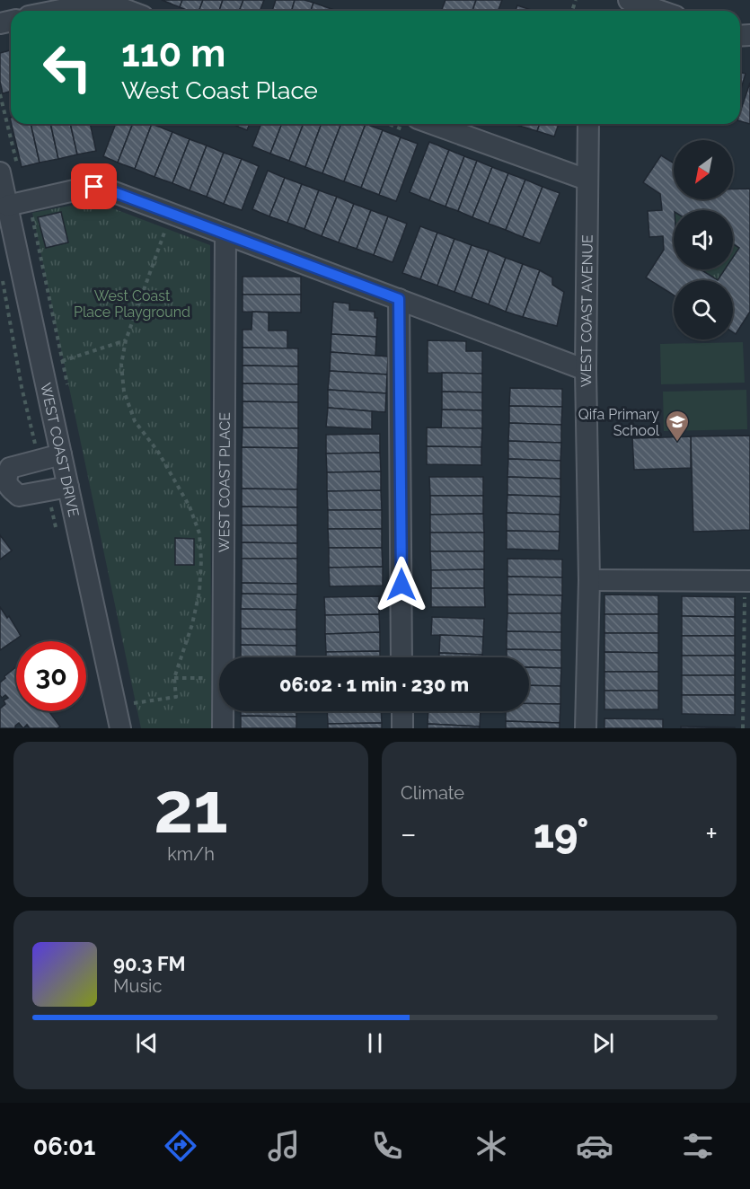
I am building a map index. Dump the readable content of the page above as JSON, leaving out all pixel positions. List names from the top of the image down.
{
  "streets": {
    "street": ["WEST COAST AVENUE", "WEST COAST DRIVE", "WEST COAST PLACE"]
  },
  "parks": ["West Coast Place Playground"],
  "places": {
    "school or university": ["Qifa Primary School"]
  },
  "north": "bottom left",
  "page": {
    "turn": ["110 m", "West Coast Place"],
    "limit": "30",
    "trip": "06:02 · 1 min · 230 m",
    "tile": [
      ["21", "km/h"],
      "Climate"
    ],
    "heat": ["−", "19°", "+"],
    "song": ["90.3 FM", "Music"],
    "tabs": "06:01"
  }
}
